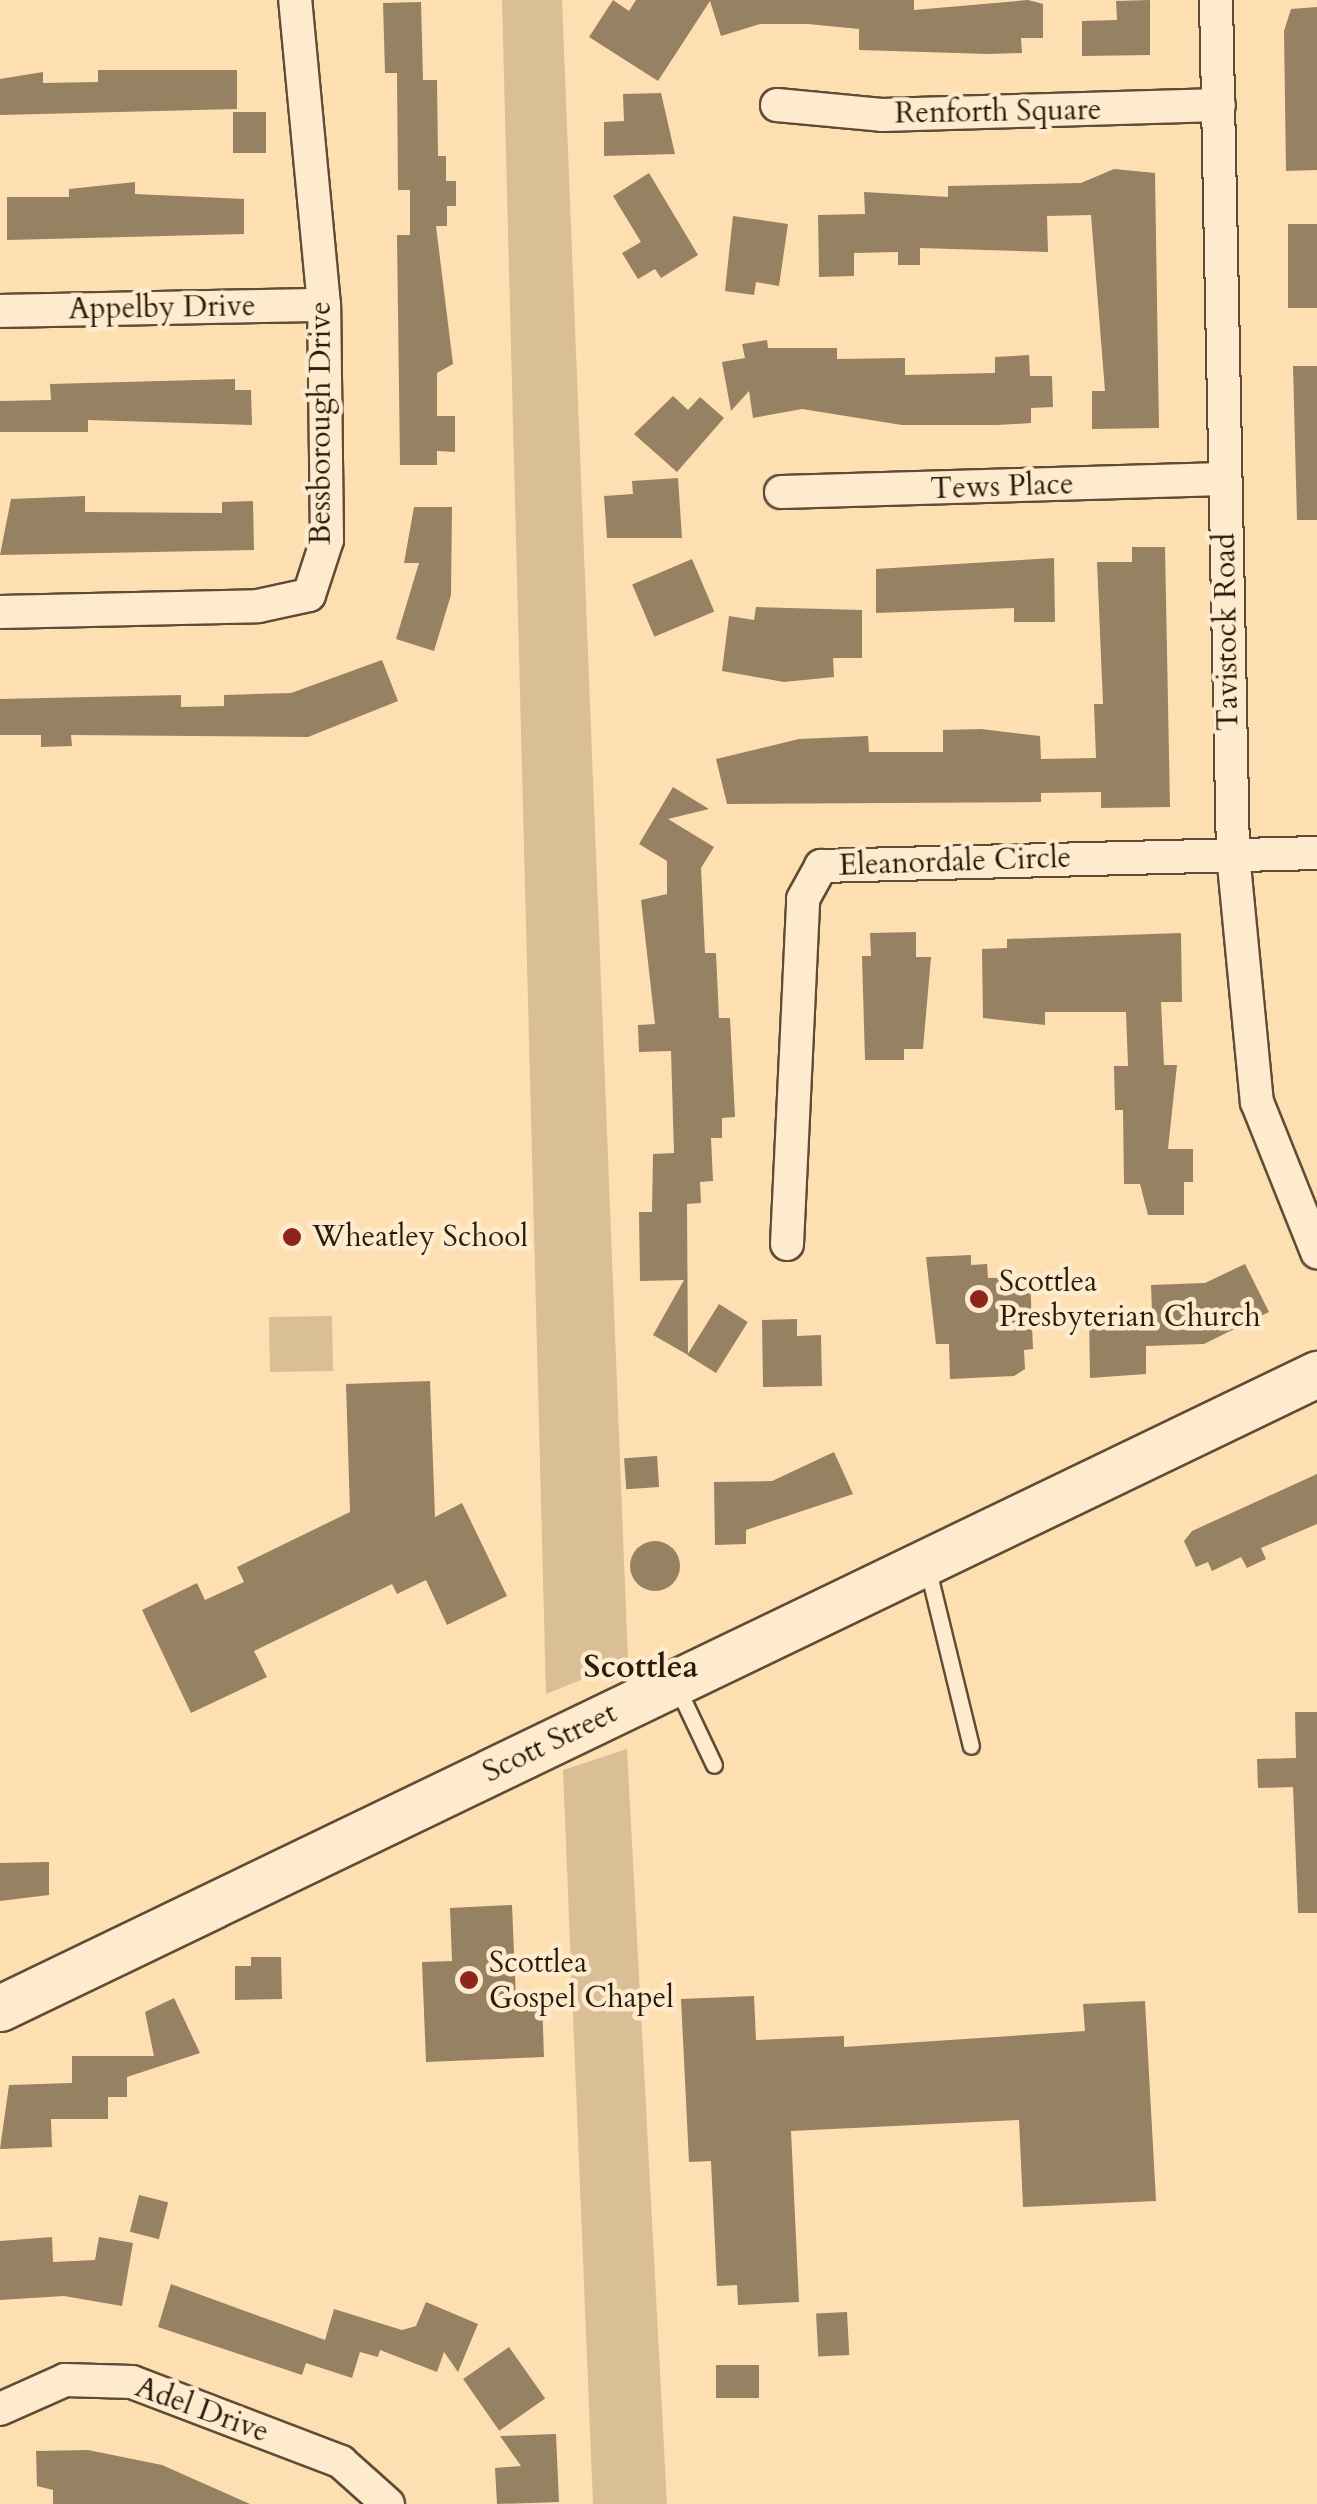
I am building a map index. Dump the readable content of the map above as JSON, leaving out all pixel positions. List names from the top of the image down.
{
  "streets": {
    "main road": ["Scott Street"],
    "street": [
      "Renforth Square",
      "Appelby Drive",
      "Bessborough Drive",
      "Tews Place",
      "Tavistock Road",
      "Eleanordale Circle",
      "Adel Drive"
    ]
  },
  "crossings": [
    ["Renforth Square", "Tavistock Road"],
    ["Appelby Drive", "Bessborough Drive"],
    ["Tews Place", "Tavistock Road"],
    ["Tavistock Road", "Eleanordale Circle"]
  ],
  "districts": ["Scottlea"],
  "places": ["Wheatley School", "Scottlea Presbyterian Church", "Scottlea Gospel Chapel"]
}
